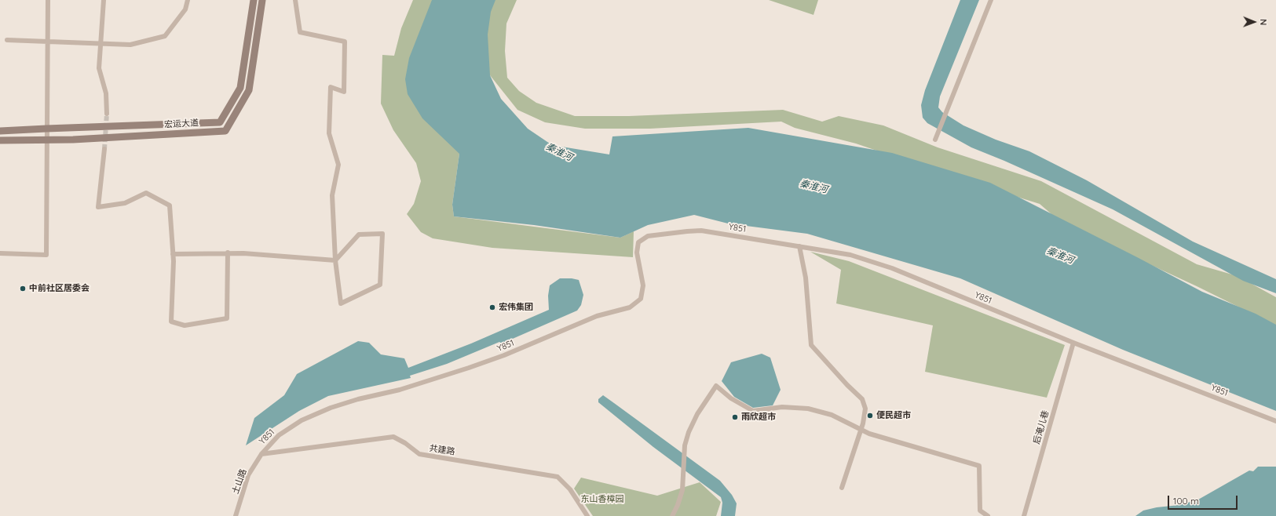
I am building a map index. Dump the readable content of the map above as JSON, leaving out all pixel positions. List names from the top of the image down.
{
  "streets": {
    "main road": ["宏运大道"],
    "street": [
      "Y851",
      "后淹儿巷",
      "共建路",
      "土山路"
    ]
  },
  "crossings": [
    ["Y851", "后淹儿巷"],
    ["Y851", "共建路"],
    ["Y851", "土山路"],
    ["共建路", "土山路"]
  ],
  "water": ["秦淮河"],
  "parks": ["东山香樟园"],
  "places": [
    "中前社区居委会",
    "宏伟集团",
    "便民超市",
    "雨欣超市"
  ],
  "scale_bar": "100 m",
  "north": "right"
}
